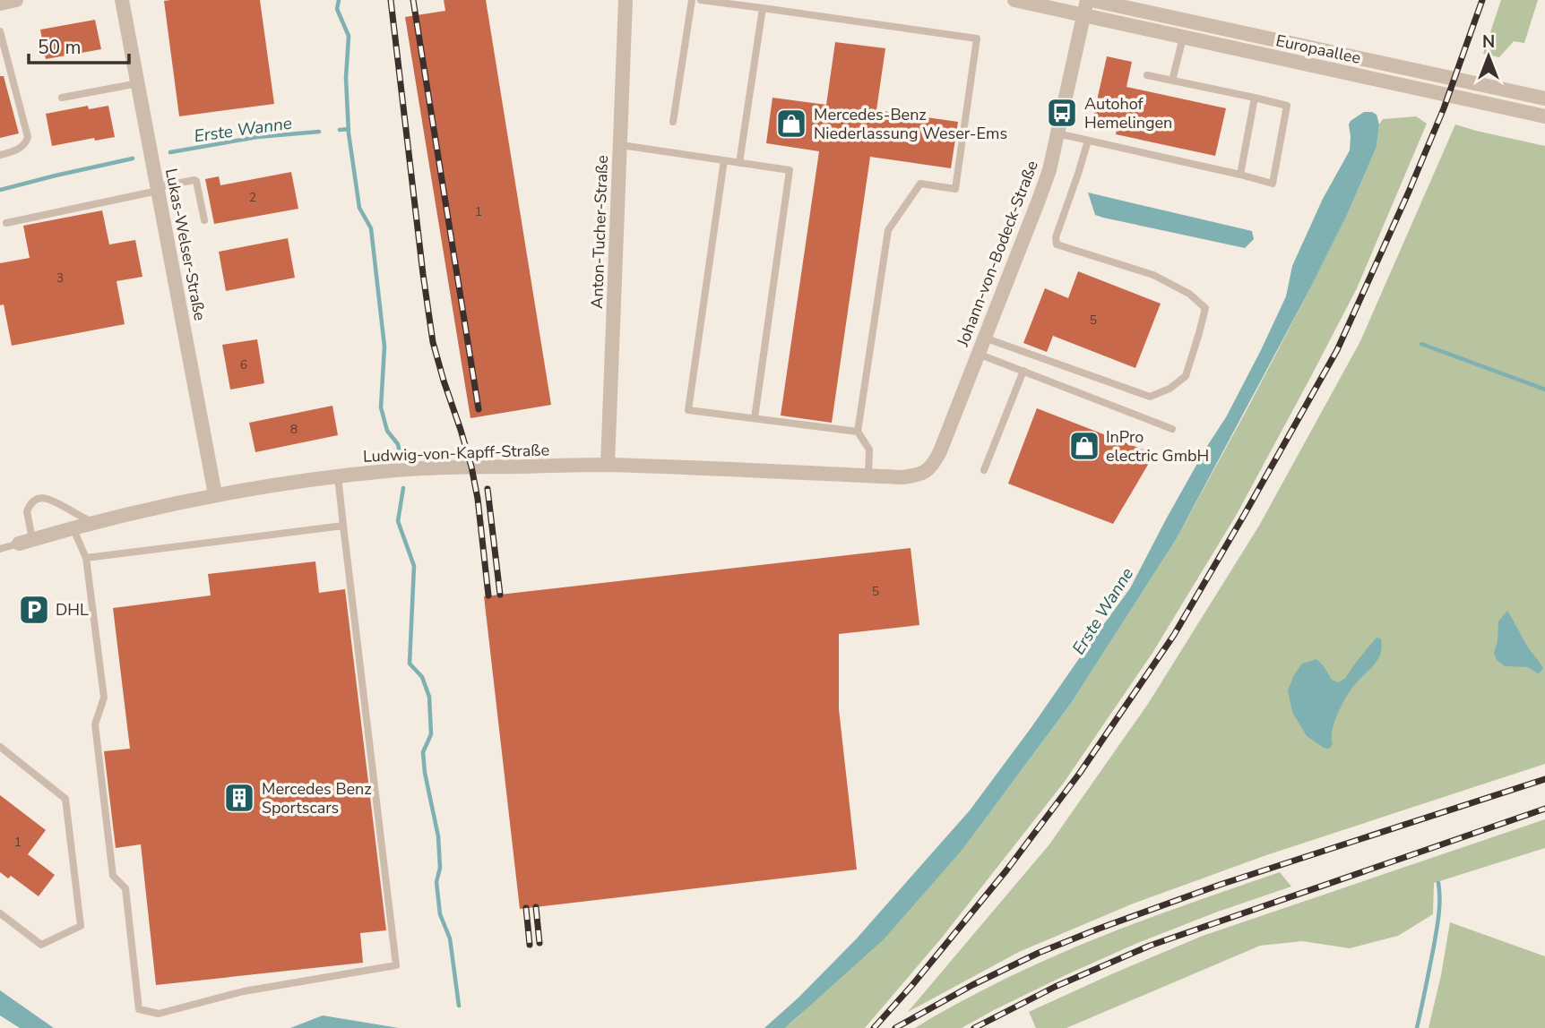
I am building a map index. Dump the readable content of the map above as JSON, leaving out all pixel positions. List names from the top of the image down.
{
  "streets": {
    "street": [
      "Europaallee",
      "Anton-Tucher-Straße",
      "Lukas-Welser-Straße",
      "Johann-von-Bodeck-Straße",
      "Ludwig-von-Kapff-Straße"
    ]
  },
  "crossings": [
    ["Europaallee", "Johann-von-Bodeck-Straße"],
    ["Anton-Tucher-Straße", "Ludwig-von-Kapff-Straße"],
    ["Lukas-Welser-Straße", "Ludwig-von-Kapff-Straße"],
    ["Johann-von-Bodeck-Straße", "Ludwig-von-Kapff-Straße"]
  ],
  "water": ["Erste Wanne"],
  "places": {
    "bus stop": ["Autohof Hemelingen"],
    "shop": ["Mercedes-Benz Niederlassung Weser-Ems", "InPro electric GmbH"],
    "parking": ["DHL"],
    "building": ["Mercedes Benz Sportscars"]
  },
  "house_numbers": [
    "2",
    "1",
    "3",
    "5",
    "6",
    "8",
    "5",
    "1"
  ],
  "scale_bar": "50 m",
  "north": "top"
}
